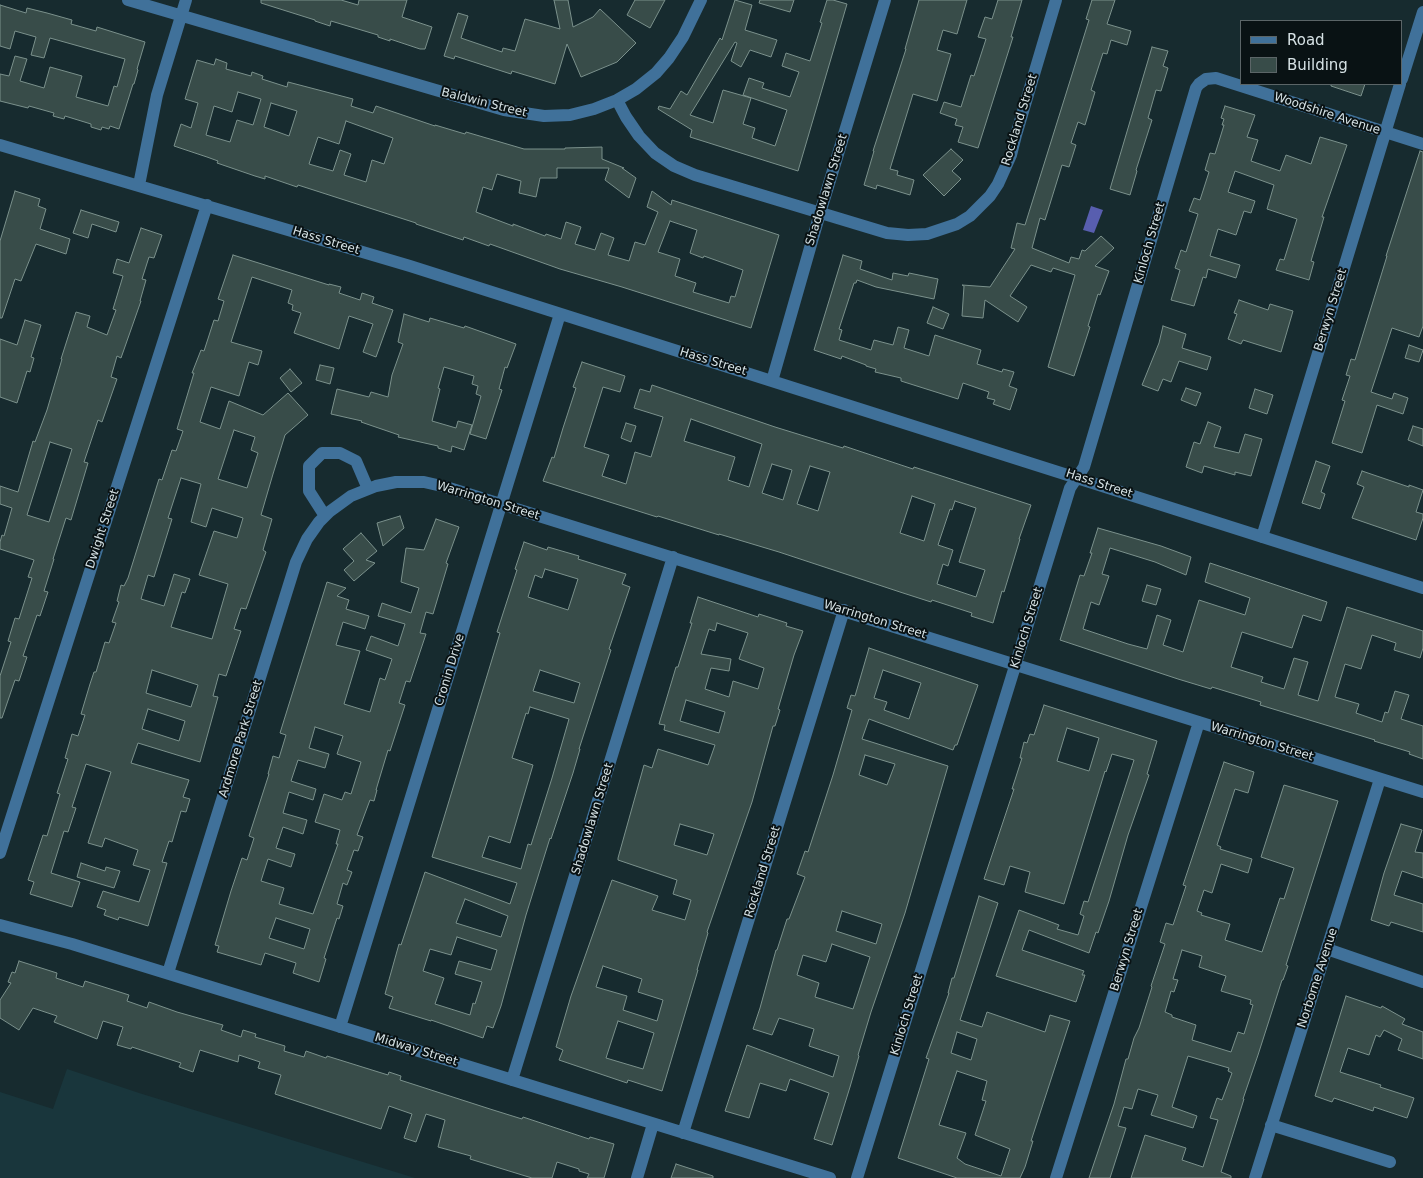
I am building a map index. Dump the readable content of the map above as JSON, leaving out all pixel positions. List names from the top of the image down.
{
  "streets": {
    "street": [
      "Baldwin Street",
      "Woodshire Avenue",
      "Rockland Street",
      "Shadowlawn Street",
      "Hass Street",
      "Kinloch Street",
      "Berwyn Street",
      "Warrington Street",
      "Dwight Street",
      "Cronin Drive",
      "Ardmore Park Street",
      "Norborne Avenue",
      "Midway Street"
    ]
  },
  "crossings": [
    ["Woodshire Avenue", "Kinloch Street"],
    ["Woodshire Avenue", "Berwyn Street"],
    ["Rockland Street", "Shadowlawn Street"],
    ["Rockland Street", "Warrington Street"],
    ["Rockland Street", "Midway Street"],
    ["Shadowlawn Street", "Hass Street"],
    ["Shadowlawn Street", "Warrington Street"],
    ["Shadowlawn Street", "Midway Street"],
    ["Hass Street", "Kinloch Street"],
    ["Hass Street", "Berwyn Street"],
    ["Hass Street", "Dwight Street"],
    ["Hass Street", "Cronin Drive"],
    ["Kinloch Street", "Warrington Street"],
    ["Berwyn Street", "Warrington Street"],
    ["Warrington Street", "Cronin Drive"],
    ["Warrington Street", "Ardmore Park Street"],
    ["Warrington Street", "Norborne Avenue"],
    ["Cronin Drive", "Midway Street"],
    ["Ardmore Park Street", "Midway Street"]
  ],
  "legend": ["Road", "Building"]
}
